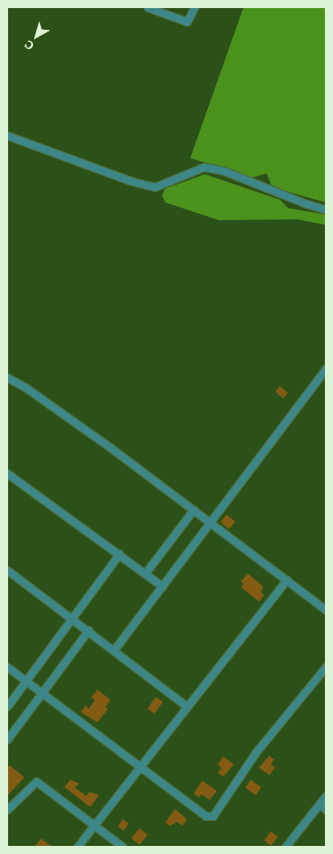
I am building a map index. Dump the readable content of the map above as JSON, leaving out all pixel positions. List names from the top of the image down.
{
  "north": "bottom left"
}
